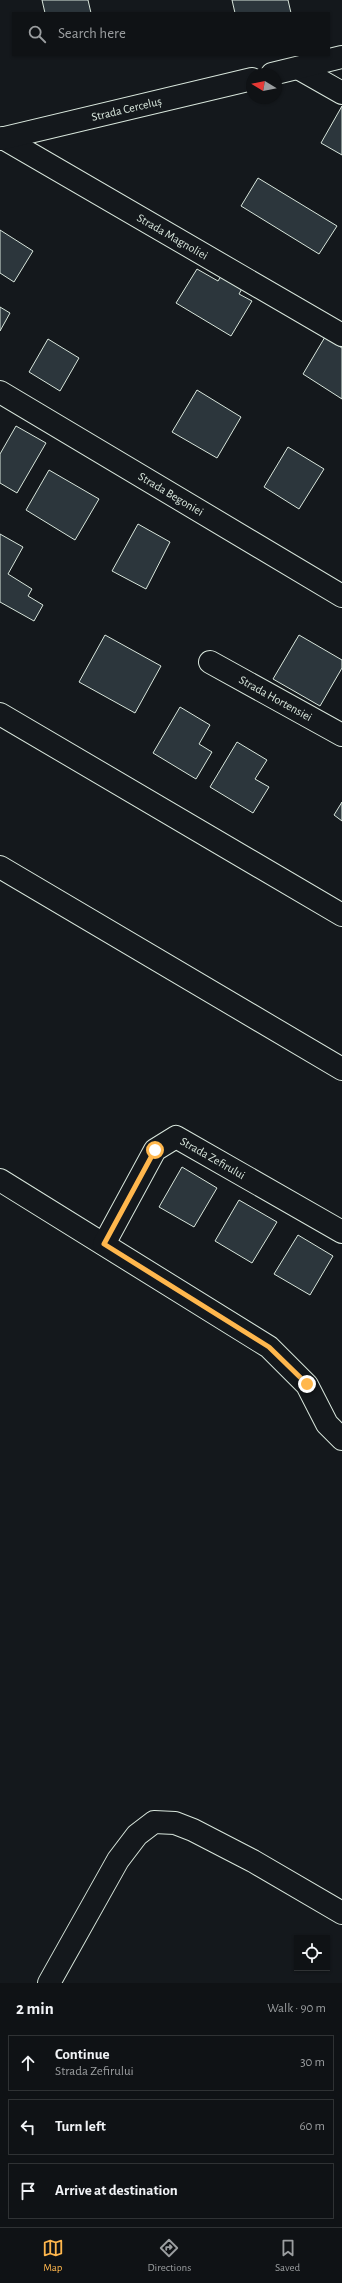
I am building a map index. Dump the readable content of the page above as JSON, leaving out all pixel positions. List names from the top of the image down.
{
  "streets": {
    "street": [
      "Strada Cerceluș",
      "Strada Magnoliei",
      "Strada Begoniei",
      "Strada Hortensiei",
      "Strada Zefirului"
    ]
  },
  "crossings": [
    ["Strada Cerceluș", "Strada Magnoliei"]
  ],
  "north": "left",
  "page": {
    "search": "Search here",
    "heading": ["2 min", "Walk · 90 m"],
    "list": [
      ["Continue", "Strada Zefirului", "30 m"],
      ["Turn left", "60 m"],
      "Arrive at destination"
    ],
    "nav": ["Map", "Directions", "Saved"]
  }
}
